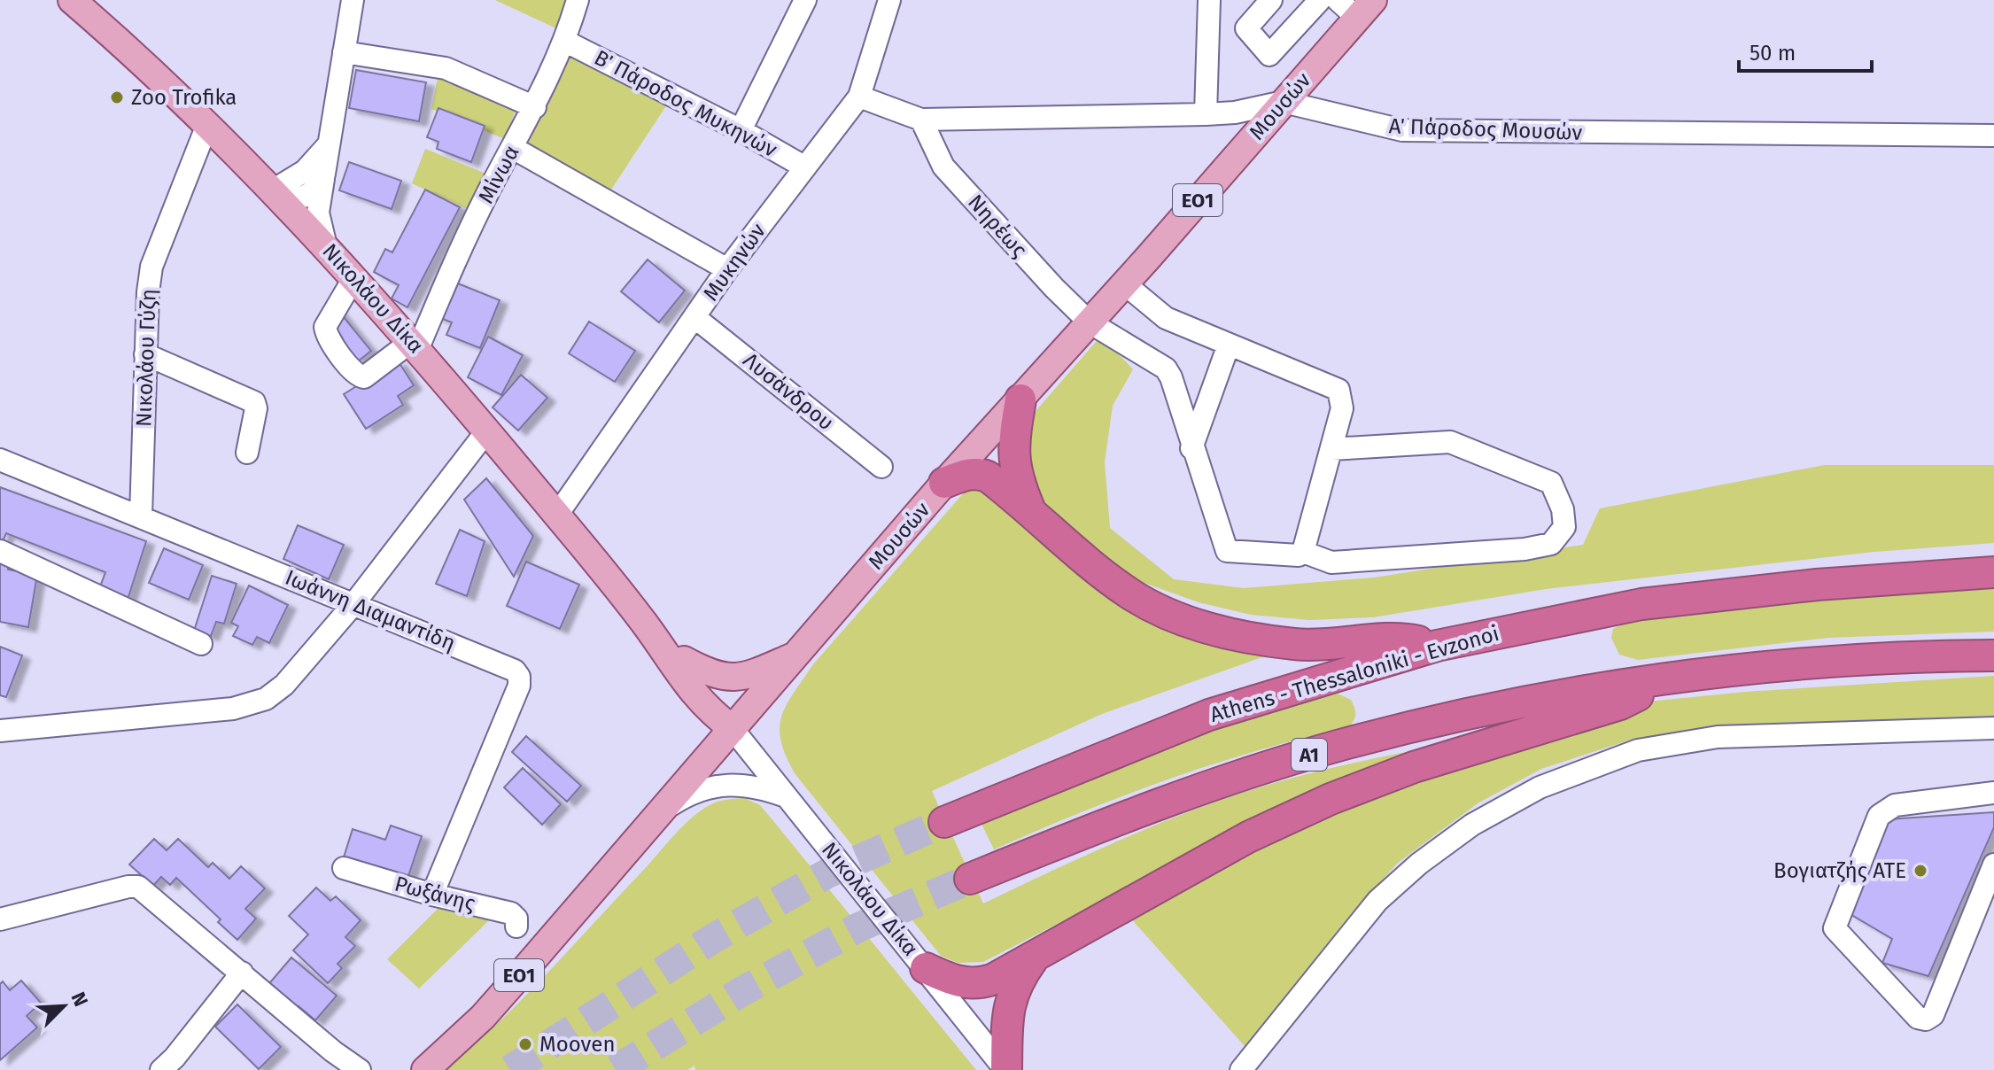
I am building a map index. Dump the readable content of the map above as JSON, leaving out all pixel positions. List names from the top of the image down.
{
  "streets": {
    "highway": ["Athens - Thessaloniki - Evzonoi", "Α1"],
    "main road": ["Μουσών", "ΕΟ1", "Νικολάου Δίκα"],
    "street": [
      "Β΄ Πάροδος Μυκηνών",
      "Α΄ Πάροδος Μουσών",
      "Μίνωα",
      "Νηρέως",
      "Μυκηνών",
      "Νικολάου Γύζη",
      "Λυσάνδρου",
      "Ιωάννη Διαμαντίδη",
      "Ρωξάνης"
    ]
  },
  "crossings": [
    ["Β΄ Πάροδος Μυκηνών", "Μίνωα"],
    ["Β΄ Πάροδος Μυκηνών", "Μυκηνών"],
    ["Μουσών", "Α΄ Πάροδος Μουσών"],
    ["Μουσών", "Νηρέως"],
    ["Μουσών", "Νικολάου Δίκα"],
    ["Α΄ Πάροδος Μουσών", "Νηρέως"],
    ["Α΄ Πάροδος Μουσών", "Μυκηνών"],
    ["Μίνωα", "Νικολάου Δίκα"],
    ["Μυκηνών", "Νικολάου Δίκα"],
    ["Μυκηνών", "Λυσάνδρου"],
    ["Νικολάου Δίκα", "Νικολάου Γύζη"],
    ["Νικολάου Γύζη", "Ιωάννη Διαμαντίδη"],
    ["Ιωάννη Διαμαντίδη", "Ρωξάνης"]
  ],
  "places": ["Zoo Trofika", "Βογιατζής ΑΤΕ", "Mooven"],
  "scale_bar": "50 m",
  "north": "top right"
}
